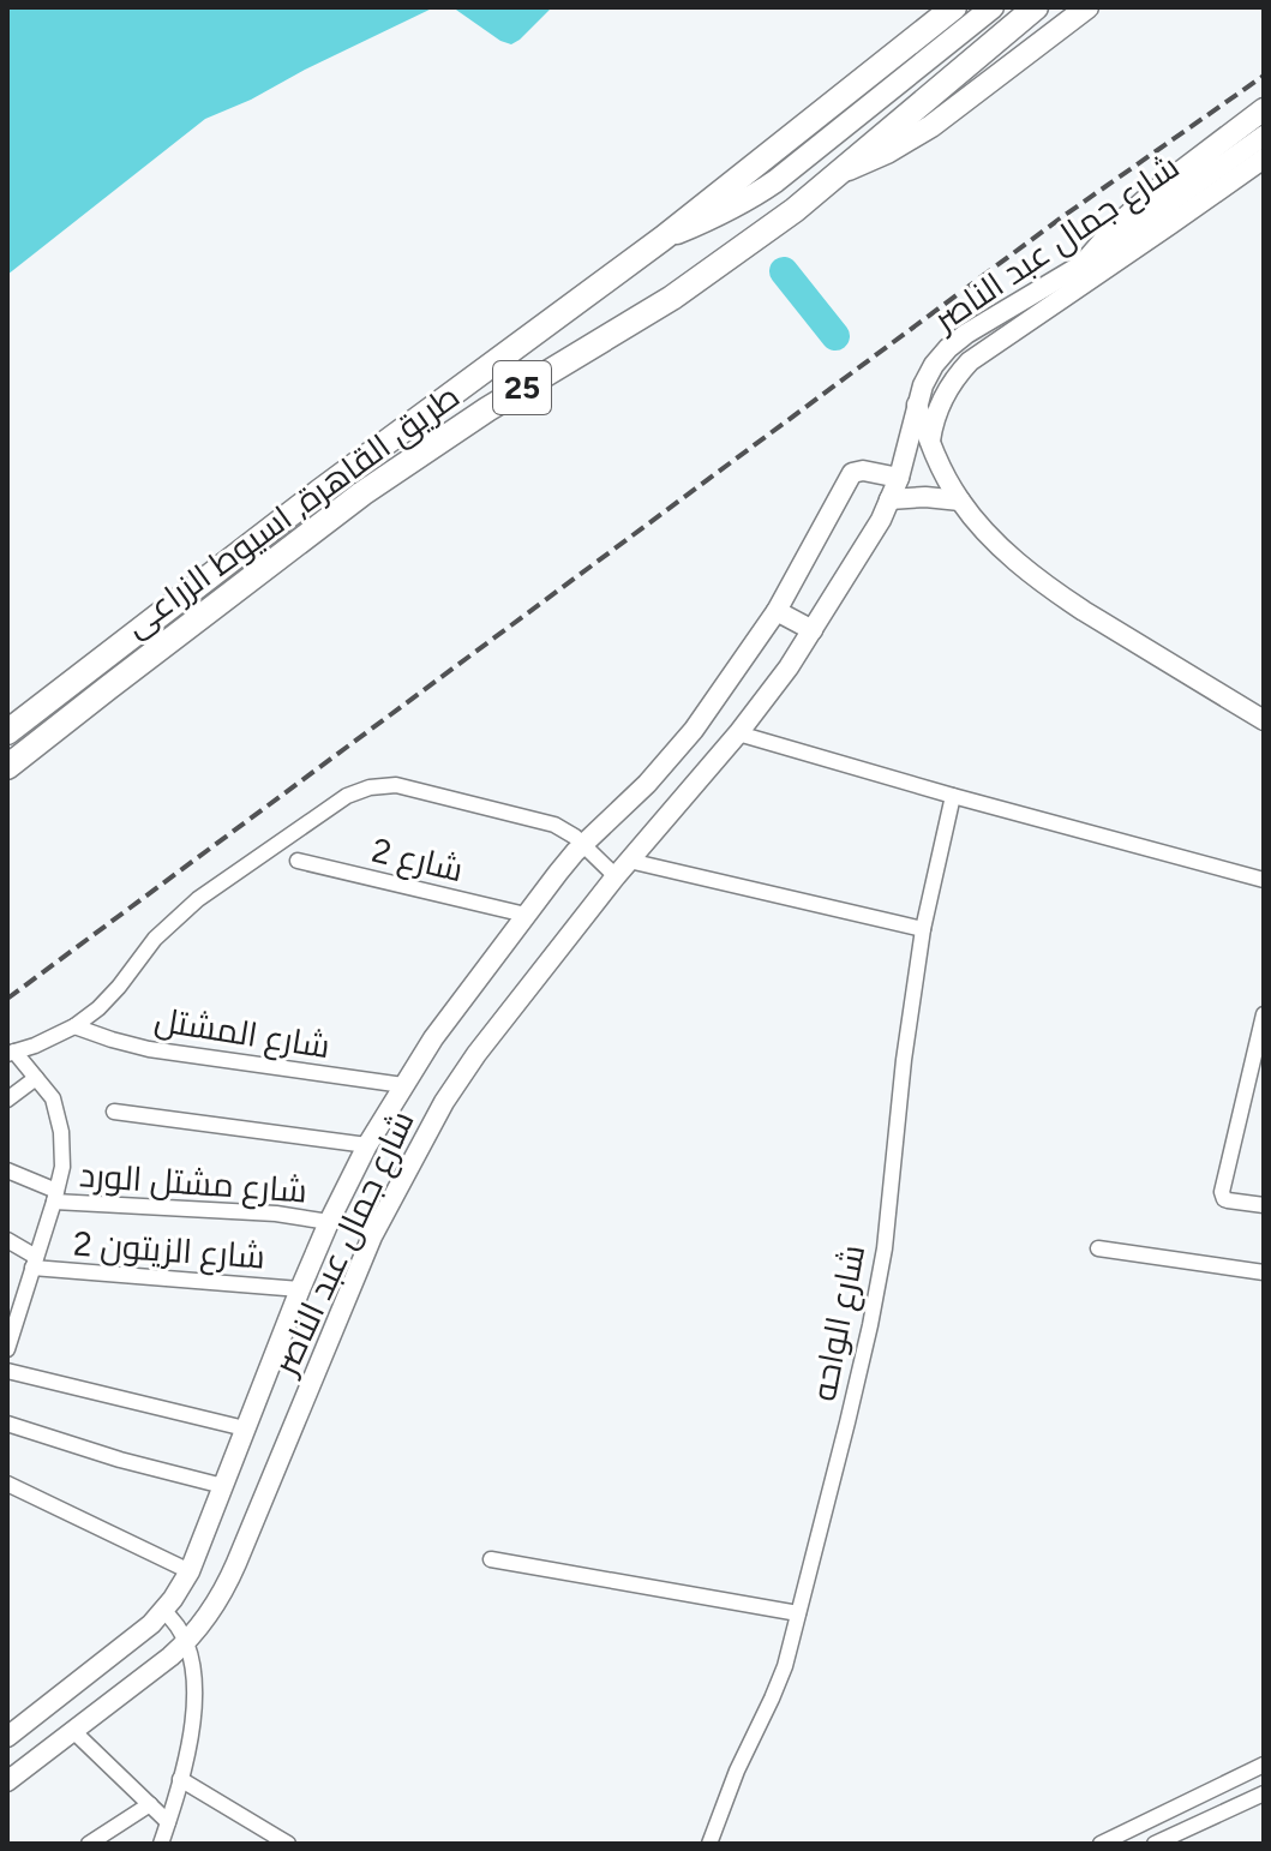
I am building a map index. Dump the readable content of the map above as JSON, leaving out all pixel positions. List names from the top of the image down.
{
  "streets": {
    "highway": ["25", "طريق القاهرة, اسيوط الزراعى"],
    "street": [
      "شارع جمال عبد الناصر",
      "شارع 2",
      "شارع المشتل",
      "شارع مشتل الورد",
      "شارع الزيتون 2",
      "شارع الواحه"
    ]
  },
  "crossings": [
    ["شارع جمال عبد الناصر", "شارع 2"],
    ["شارع جمال عبد الناصر", "شارع المشتل"],
    ["شارع جمال عبد الناصر", "شارع مشتل الورد"],
    ["شارع جمال عبد الناصر", "شارع الزيتون 2"]
  ]
}
